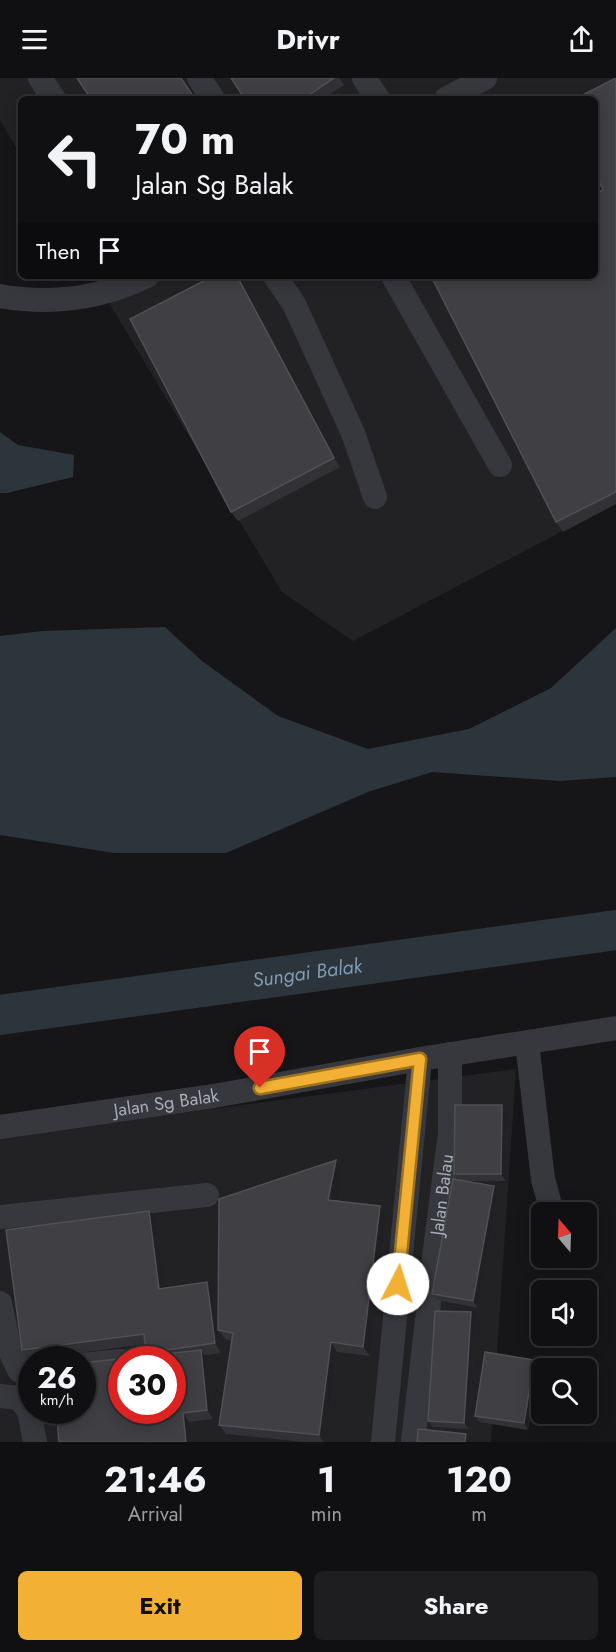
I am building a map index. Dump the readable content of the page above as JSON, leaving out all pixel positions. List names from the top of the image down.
{
  "streets": {
    "street": ["Jalan Sg Balak", "Jalan Balau"]
  },
  "crossings": [
    ["Jalan Sg Balak", "Jalan Balau"]
  ],
  "water": ["Sungai Balak"],
  "north": "top",
  "page": {
    "header": "Drivr",
    "turn": ["70 m", "Jalan Sg Balak"],
    "then": "Then",
    "speed": "26 km/h",
    "limit": "30",
    "eta": [
      "21:46",
      "Arrival",
      "1",
      "min",
      "120",
      "m"
    ],
    "buttons": ["Exit", "Share"]
  }
}
